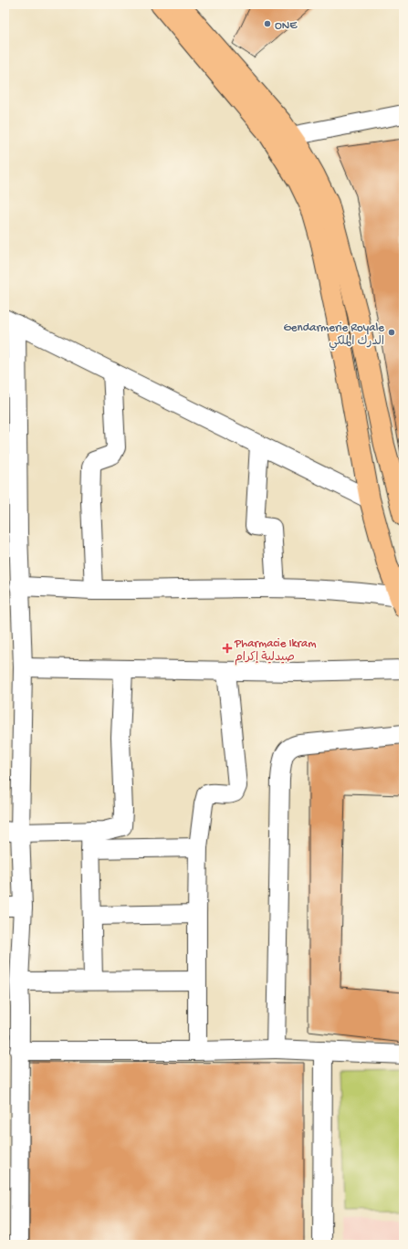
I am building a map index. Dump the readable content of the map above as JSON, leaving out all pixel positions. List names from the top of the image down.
{
  "places": {
    "other": ["ONE", "Gendarmerie Royale الدرك الملكي"],
    "health": ["Pharmacie Ikram صيدلية إكرام"]
  }
}
